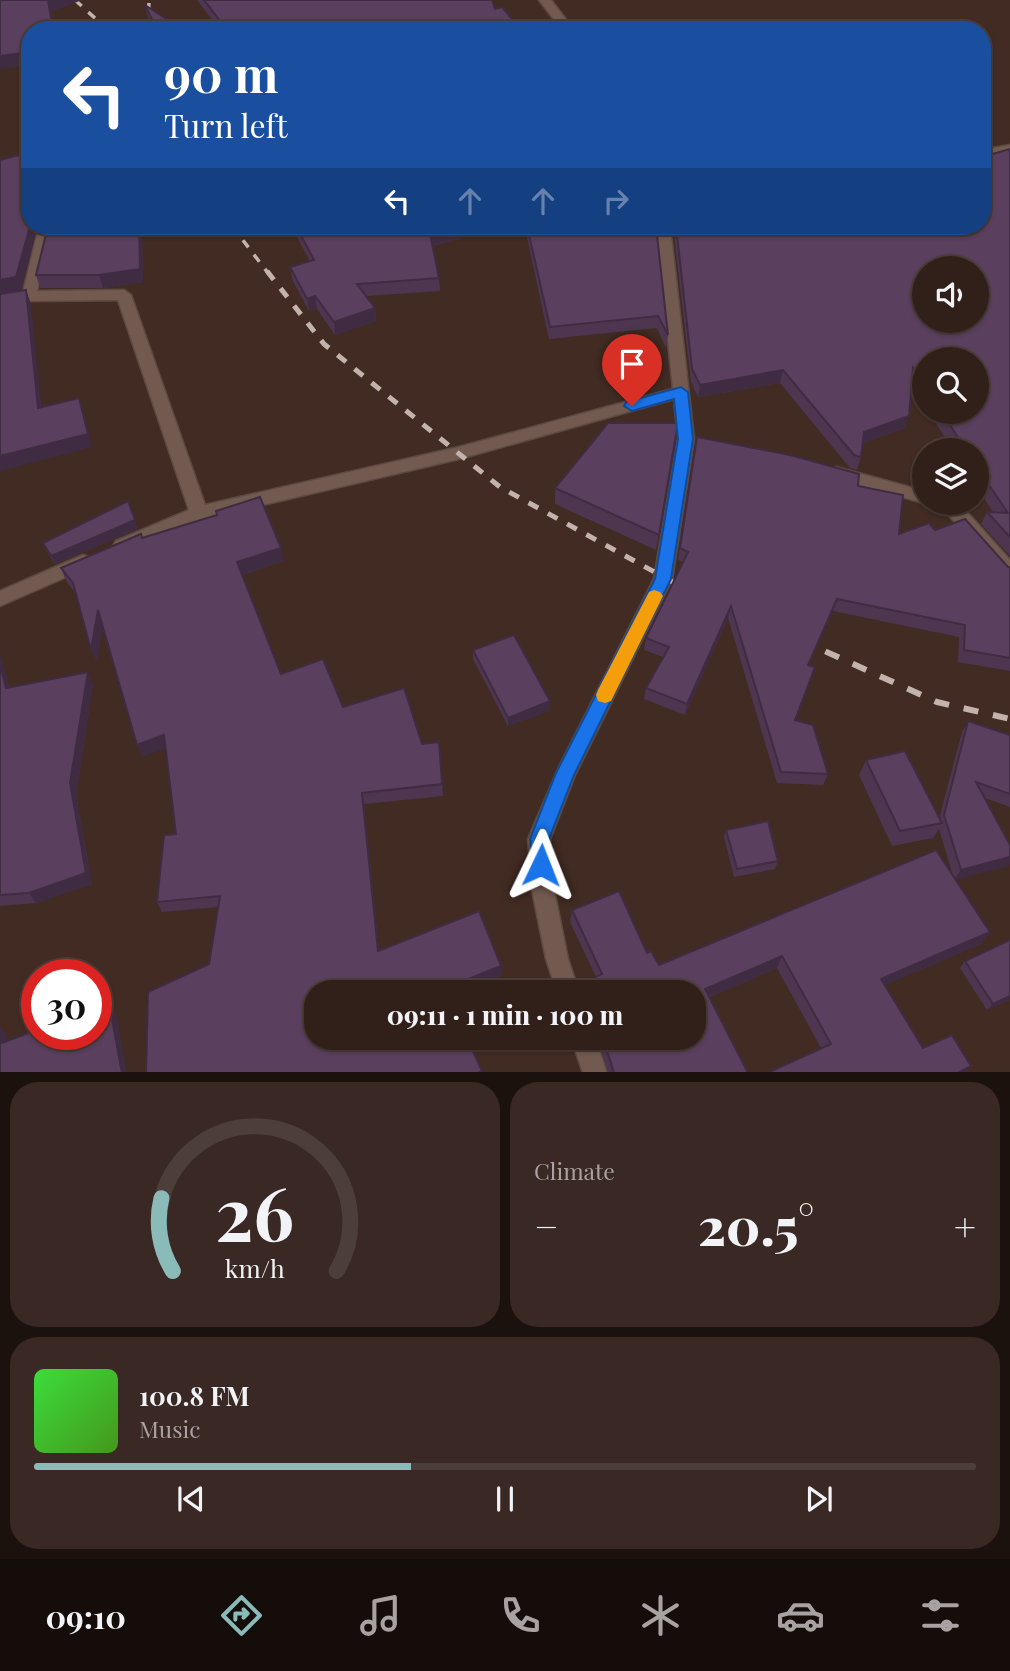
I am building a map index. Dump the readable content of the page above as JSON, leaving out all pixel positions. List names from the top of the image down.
{
  "page": {
    "turn": ["90 m", "Turn left"],
    "limit": "30",
    "trip": "09:11 · 1 min · 100 m",
    "tile": "Climate",
    "heat": ["−", "20.5°", "+"],
    "song": ["100.8 FM", "Music"],
    "tabs": "09:10",
    "gauge": ["26", "km/h"]
  }
}
